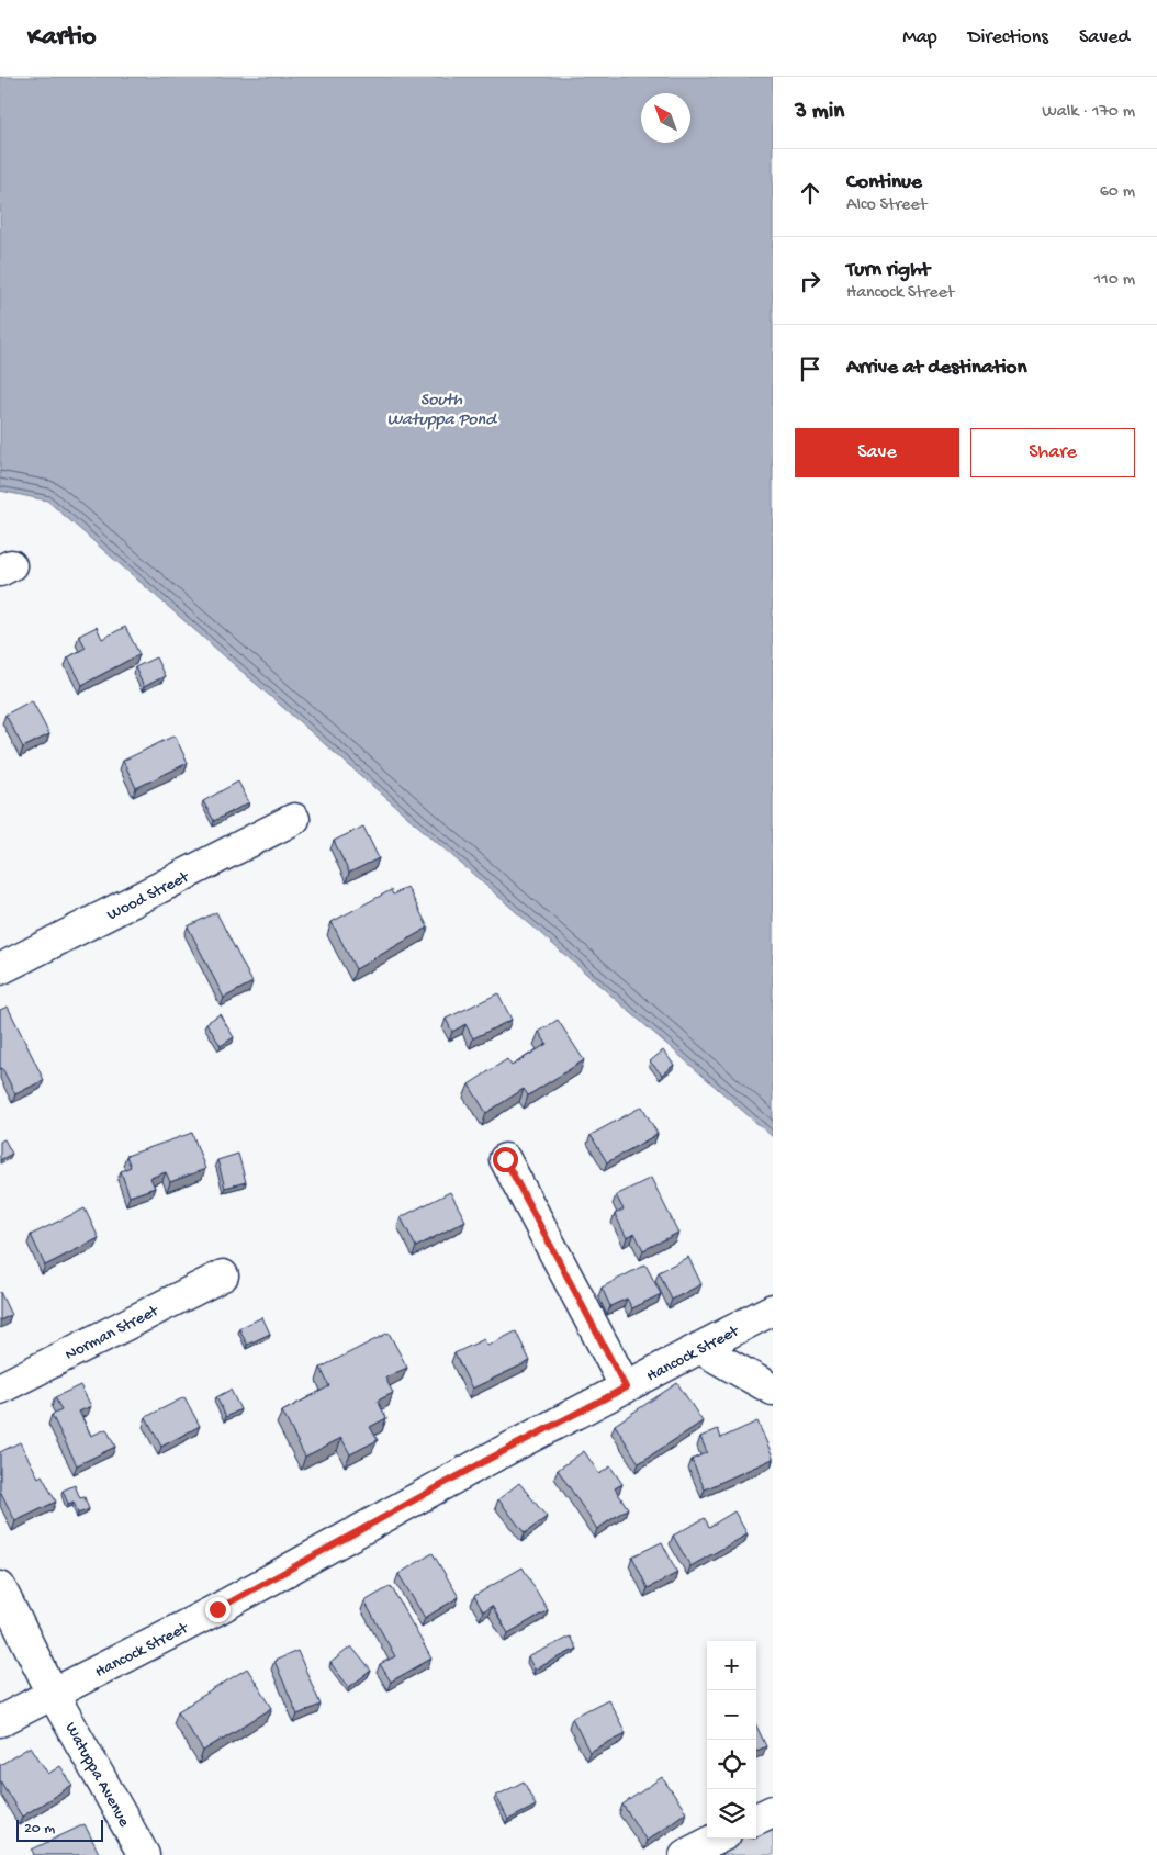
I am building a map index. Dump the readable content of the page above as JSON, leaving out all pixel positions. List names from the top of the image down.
{
  "streets": {
    "street": [
      "Wood Street",
      "Norman Street",
      "Hancock Street",
      "Watuppa Avenue"
    ]
  },
  "crossings": [
    ["Hancock Street", "Watuppa Avenue"]
  ],
  "water": ["South Watuppa Pond"],
  "scale_bar": "20 m",
  "north": "top left",
  "page": {
    "header": "Kartio",
    "nav": ["Map", "Directions", "Saved"],
    "heading": ["3 min", "Walk · 170 m"],
    "list": [
      ["Continue", "Alco Street", "60 m"],
      ["Turn right", "Hancock Street", "110 m"],
      "Arrive at destination"
    ],
    "buttons": ["Save", "Share"],
    "map_buttons": ["+", "−"],
    "scale": "20 m"
  }
}
